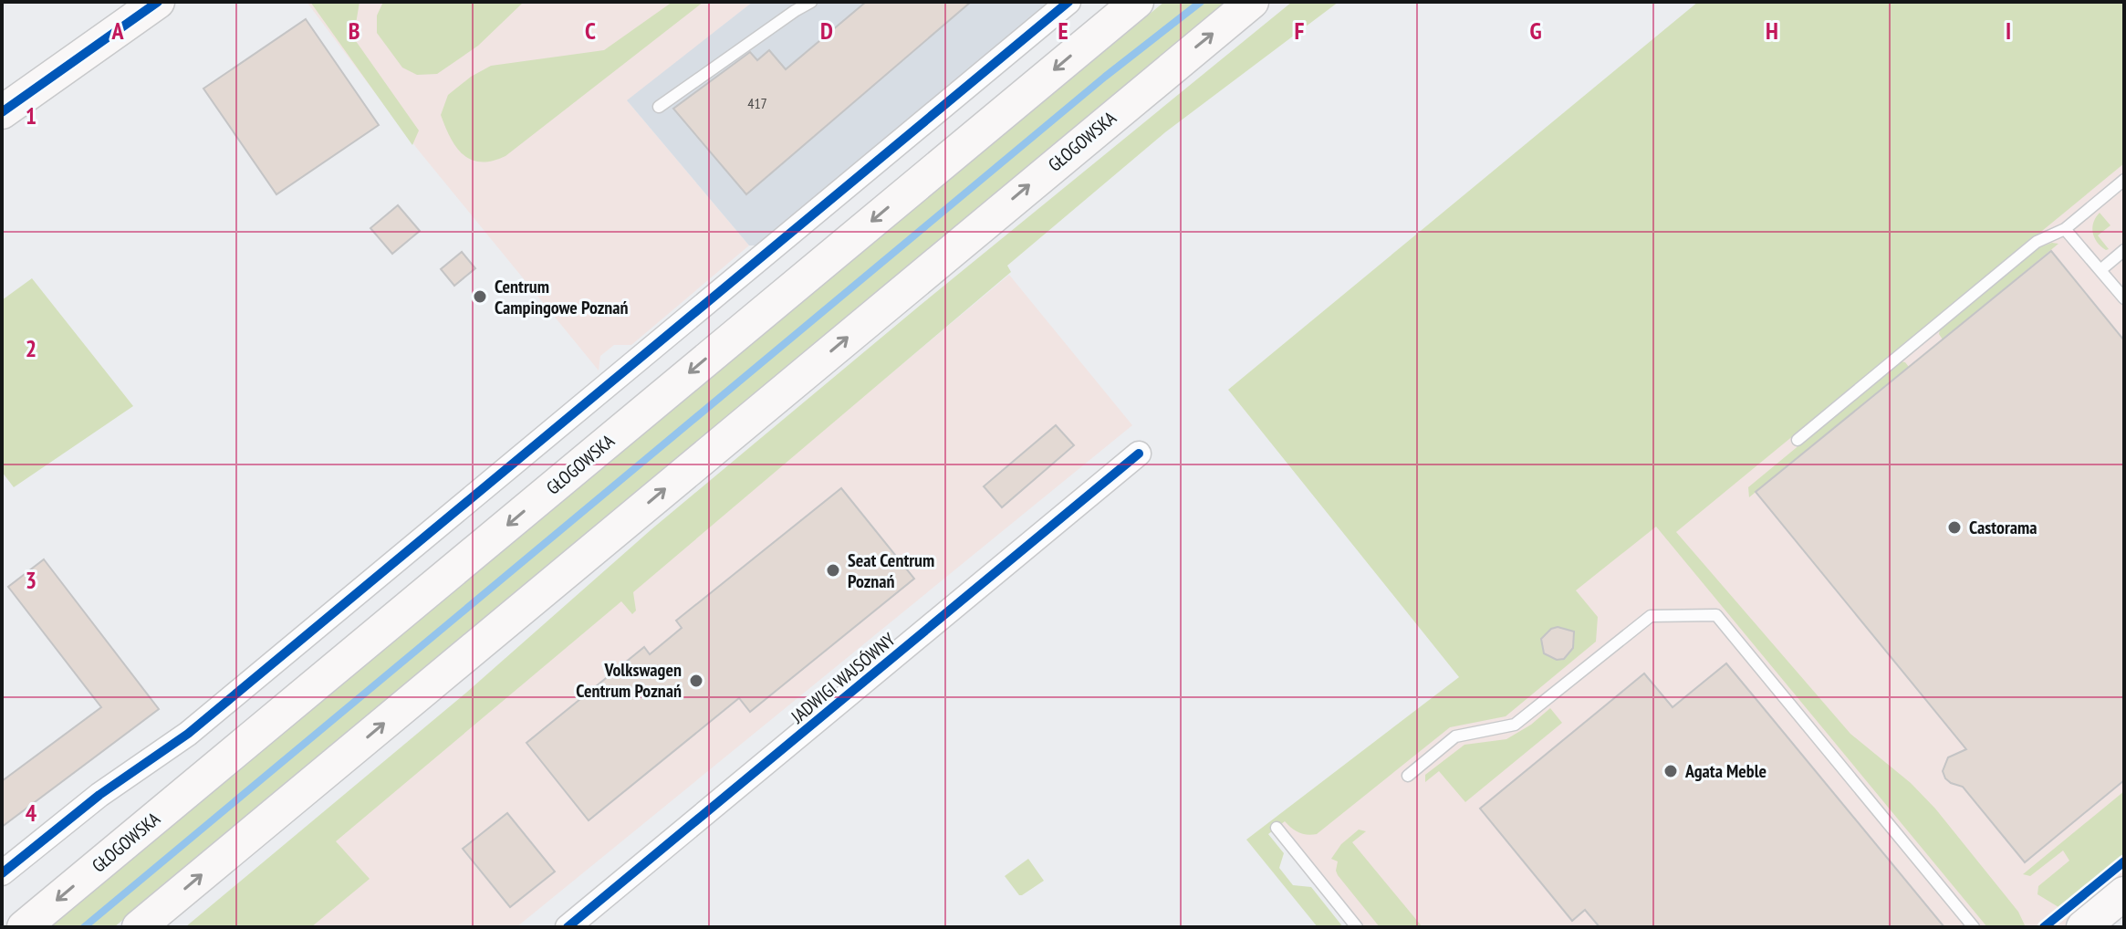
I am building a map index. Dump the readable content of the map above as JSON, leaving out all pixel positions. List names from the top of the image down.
{
  "streets": {
    "main road": ["GŁOGOWSKA"],
    "street": ["JADWIGI WAJSÓWNY"]
  },
  "places": [
    "Centrum Campingowe Poznań",
    "Castorama",
    "Seat Centrum Poznań",
    "Volkswagen Centrum Poznań",
    "Agata Meble"
  ],
  "house_numbers": ["417"],
  "grid": {
    "columns": [
      "A",
      "B",
      "C",
      "D",
      "E",
      "F",
      "G",
      "H",
      "I"
    ],
    "rows": [
      "1",
      "2",
      "3",
      "4"
    ]
  }
}
